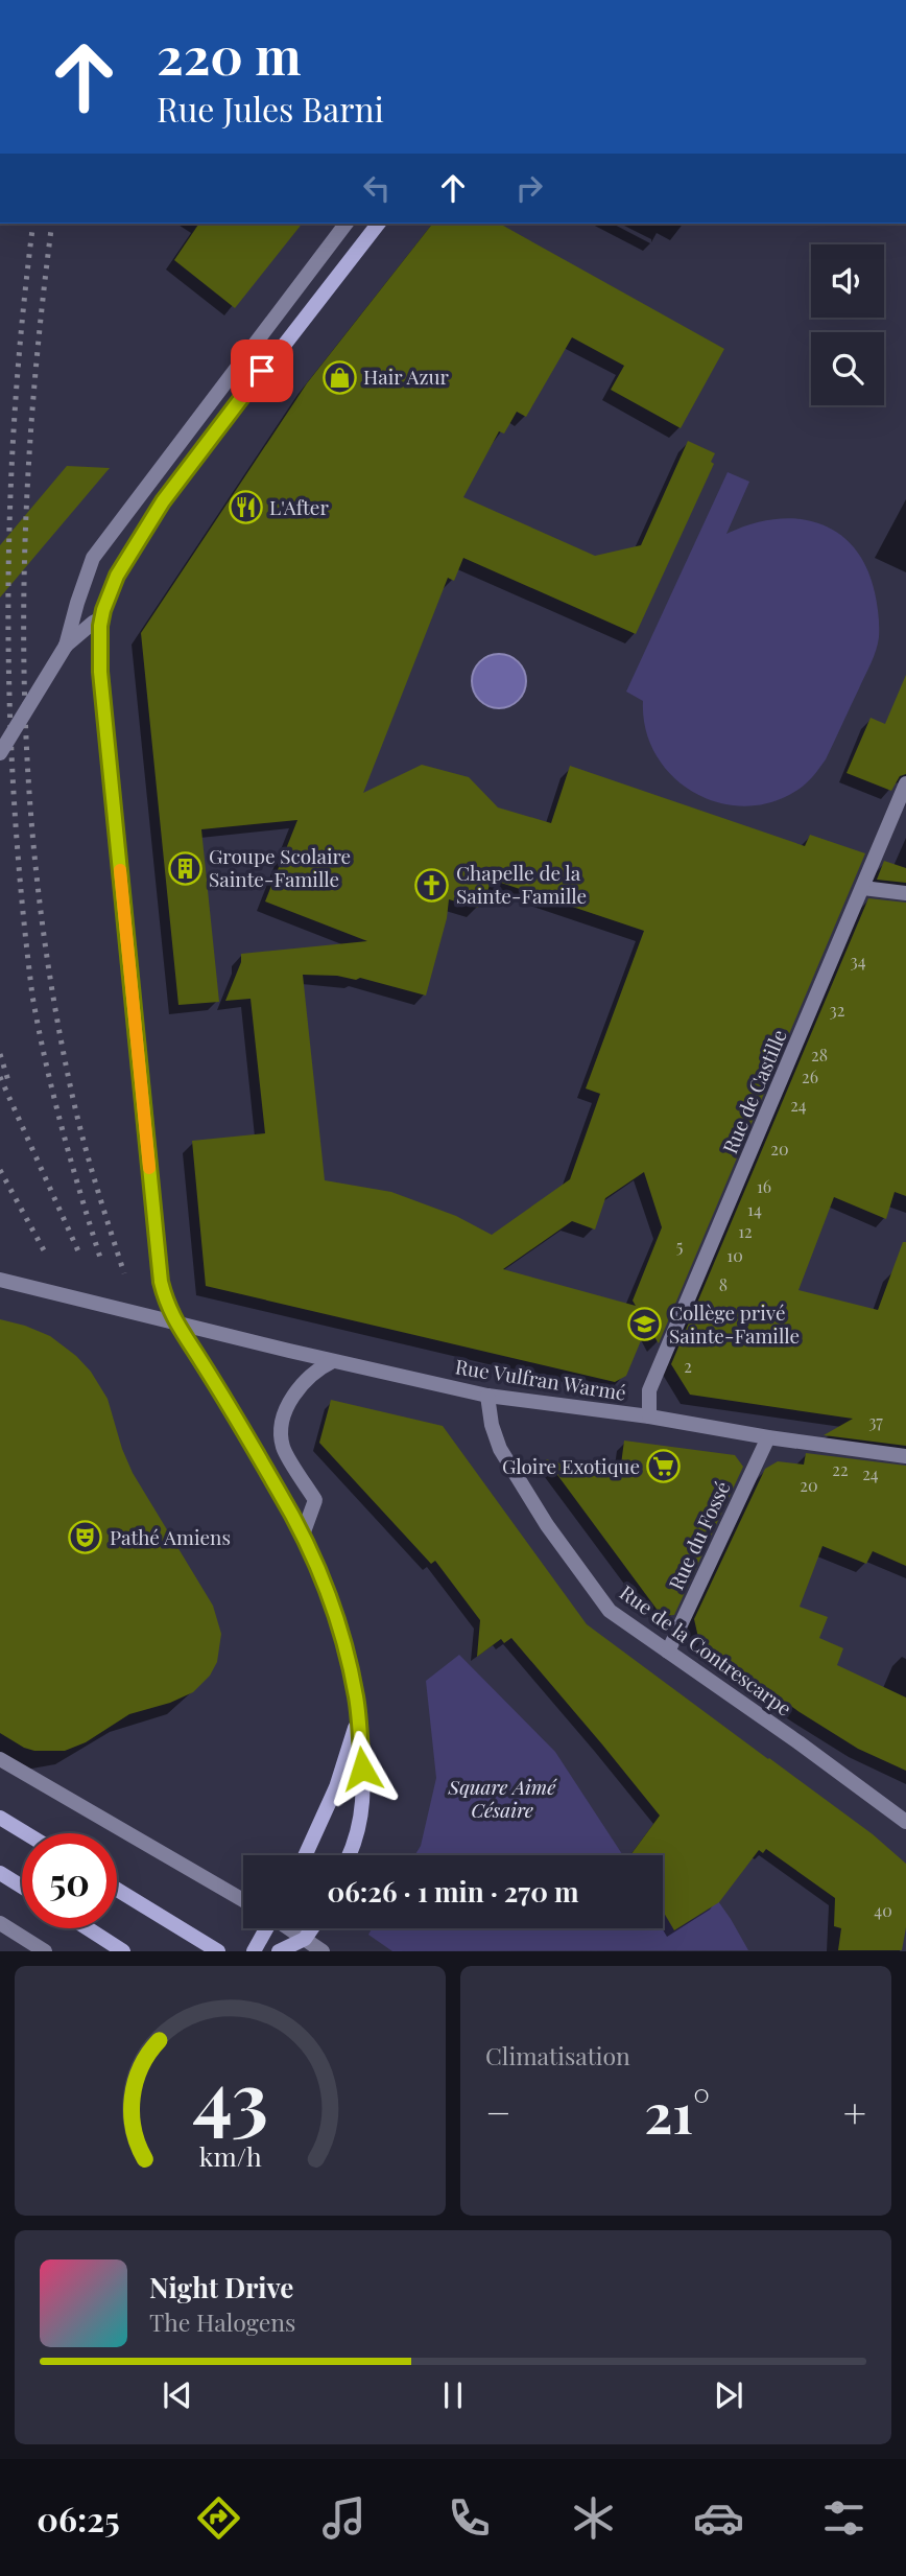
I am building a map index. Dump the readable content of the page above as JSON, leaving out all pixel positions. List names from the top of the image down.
{
  "streets": {
    "street": [
      "Rue de Castille",
      "Rue Vulfran Warmé",
      "Rue du Fossé",
      "Rue de la Contrescarpe"
    ]
  },
  "crossings": [
    ["Rue de Castille", "Rue Vulfran Warmé"],
    ["Rue Vulfran Warmé", "Rue du Fossé"],
    ["Rue Vulfran Warmé", "Rue de la Contrescarpe"],
    ["Rue du Fossé", "Rue de la Contrescarpe"]
  ],
  "parks": ["Square Aimé Césaire"],
  "places": {
    "shop": ["Hair Azur"],
    "restaurant": ["L'After"],
    "building": ["Groupe Scolaire Sainte-Famille"],
    "church": ["Chapelle de la Sainte-Famille"],
    "school or university": ["Collège privé Sainte-Famille"],
    "supermarket": ["Gloire Exotique"],
    "theatre": ["Pathé Amiens"]
  },
  "house_numbers": [
    "34",
    "32",
    "28",
    "26",
    "24",
    "20",
    "16",
    "14",
    "12",
    "5",
    "10",
    "8",
    "2",
    "37",
    "22",
    "24",
    "20",
    "40"
  ],
  "page": {
    "turn": ["220 m", "Rue Jules Barni"],
    "limit": "50",
    "trip": "06:26 · 1 min · 270 m",
    "tile": "Climatisation",
    "heat": ["−", "21°", "+"],
    "song": ["Night Drive", "The Halogens"],
    "tabs": "06:25",
    "gauge": ["43", "km/h"]
  }
}
